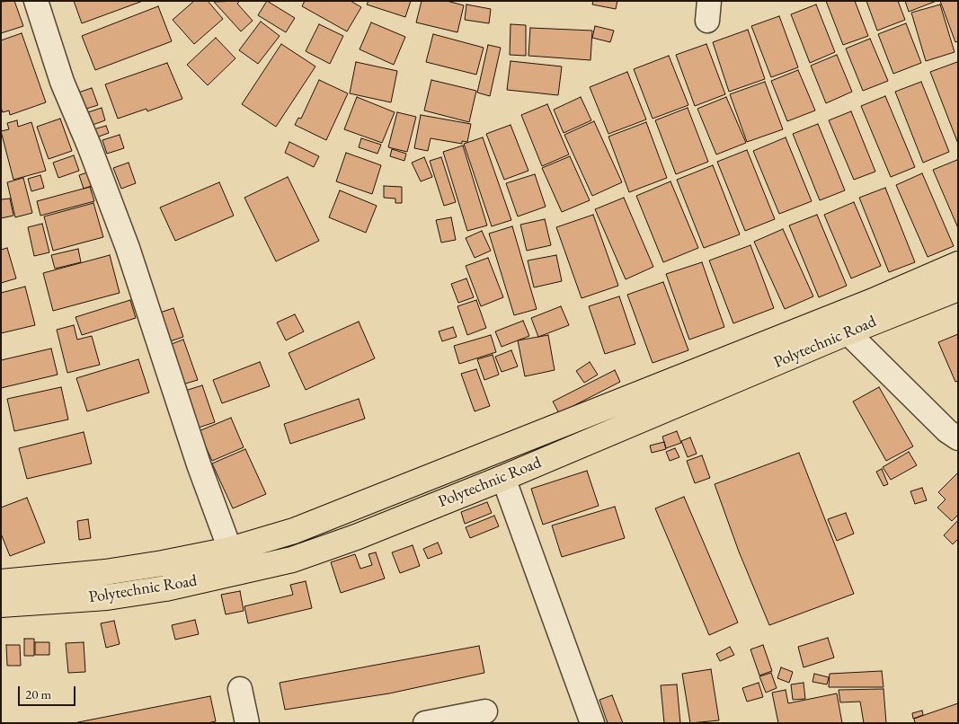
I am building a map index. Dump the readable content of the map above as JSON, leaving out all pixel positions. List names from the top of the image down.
{
  "streets": {
    "main road": ["Polytechnic Road"]
  },
  "scale_bar": "20 m"
}
